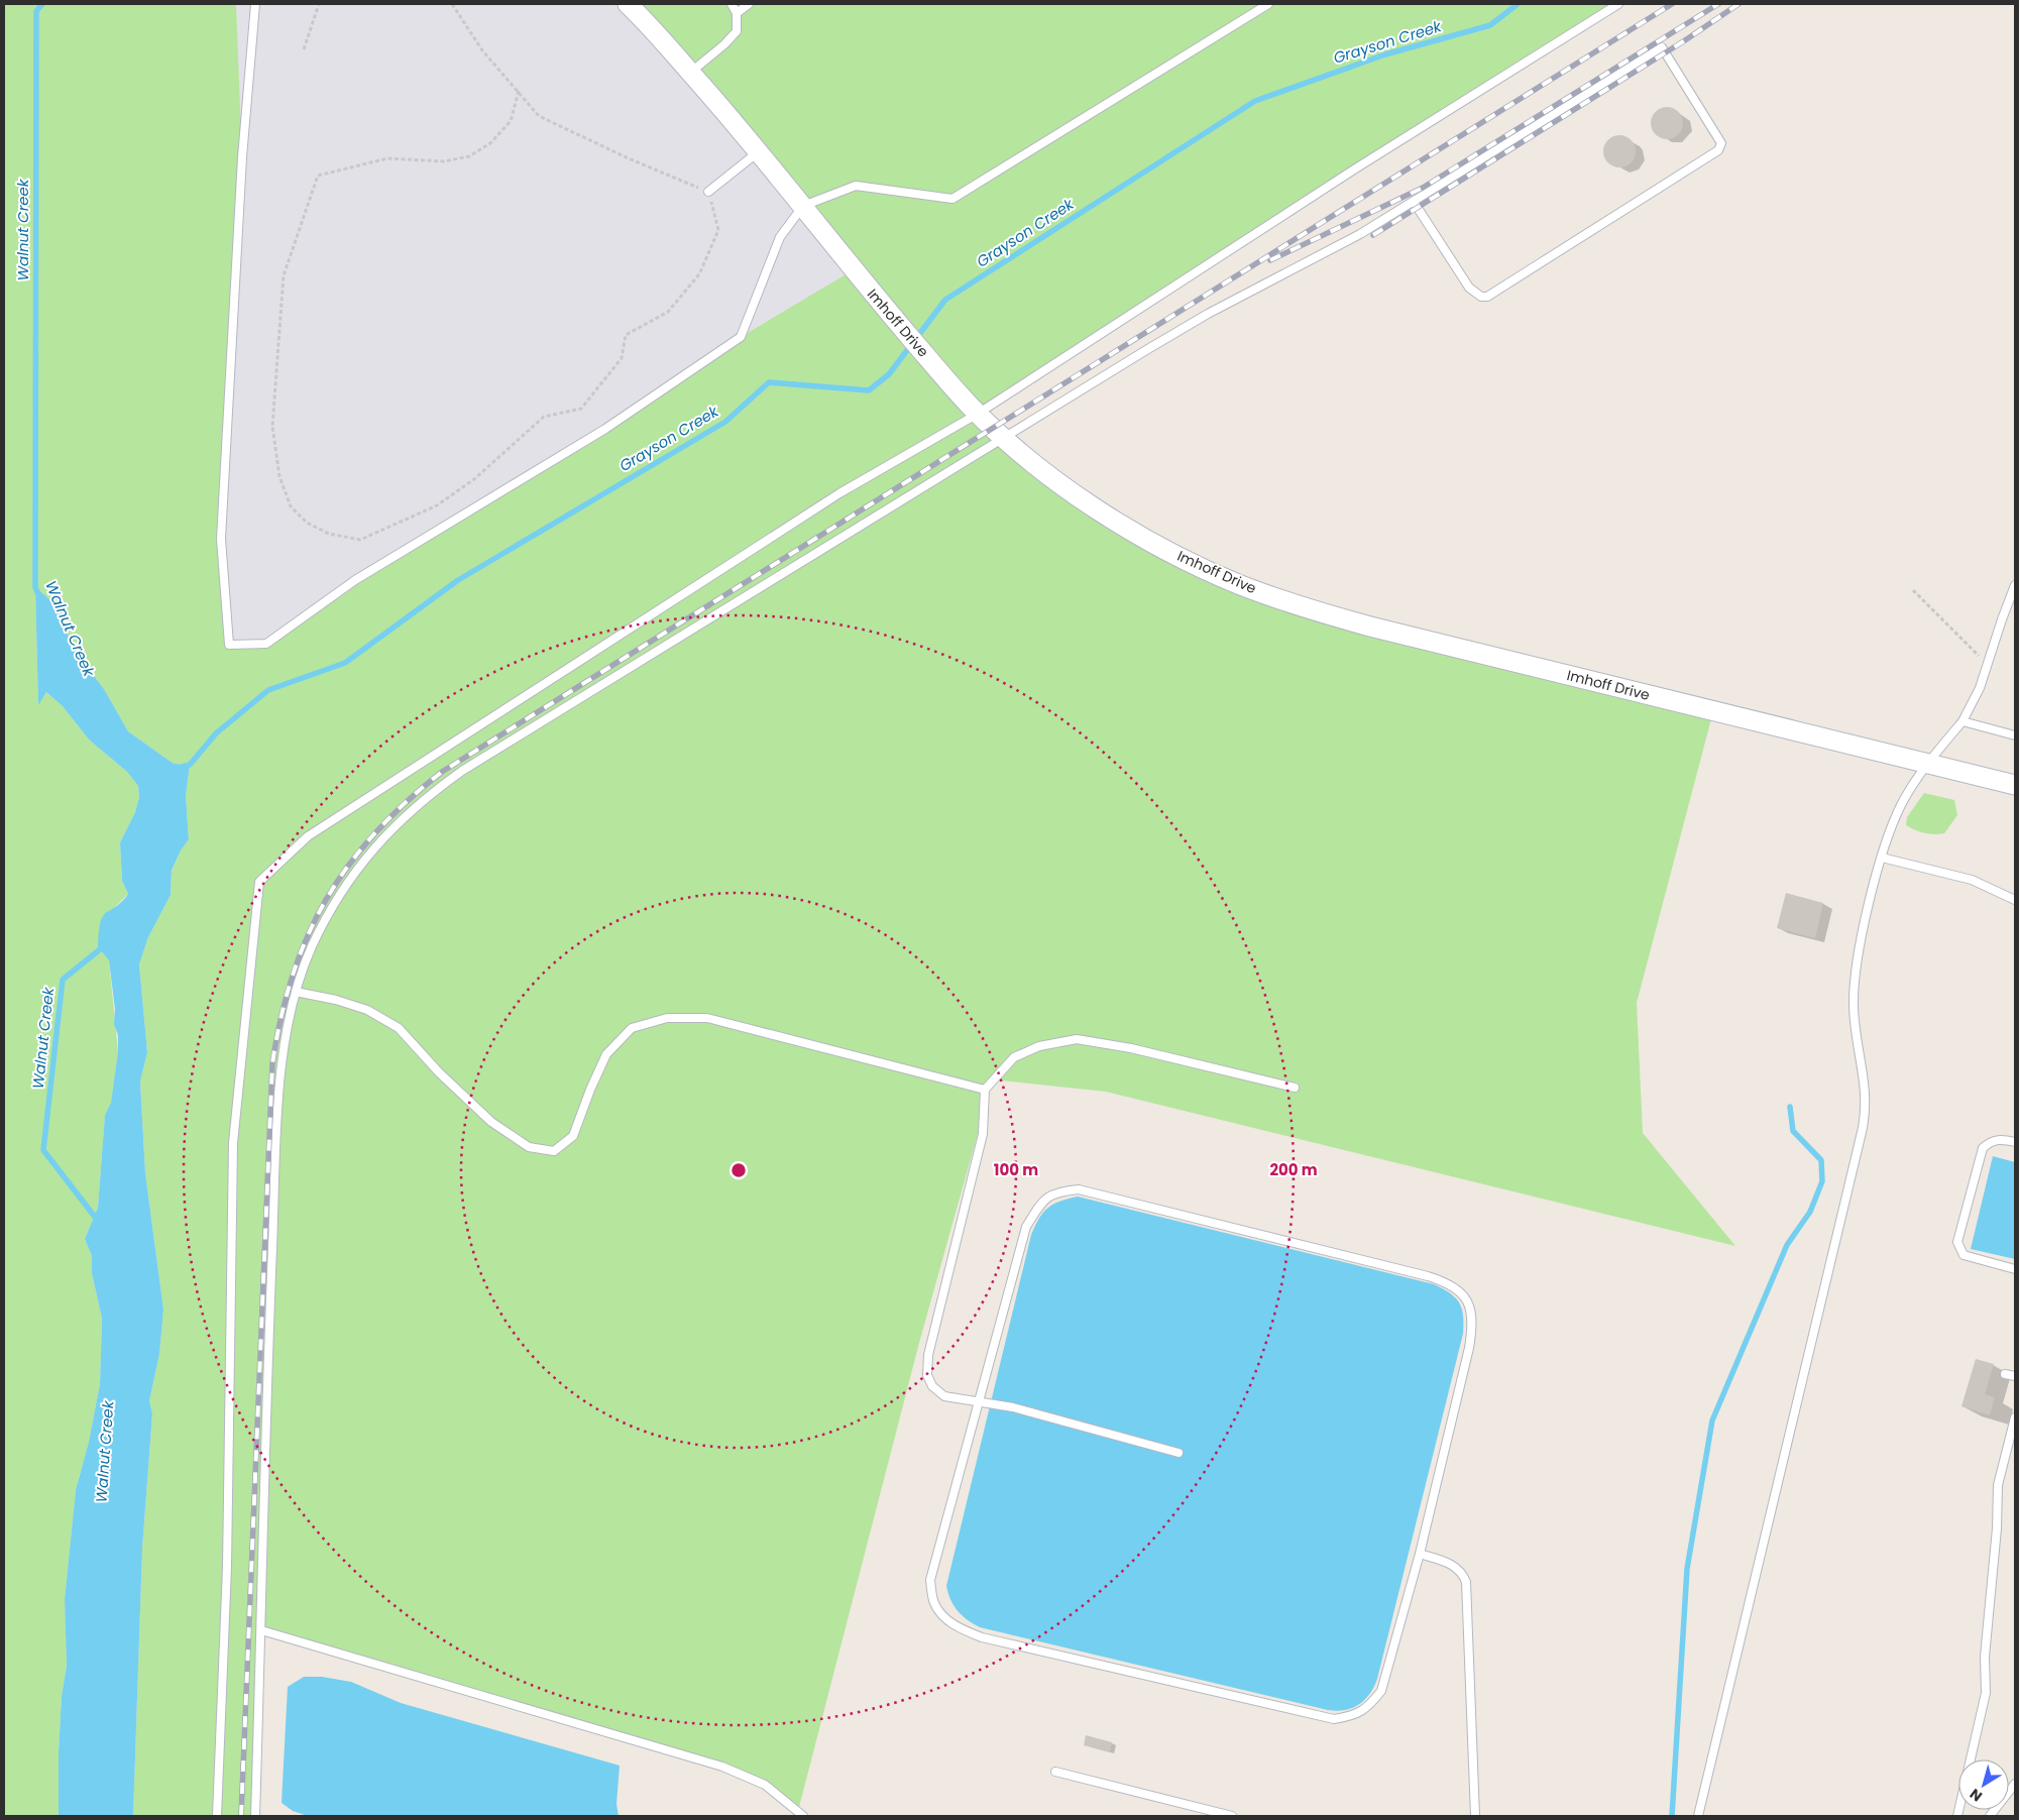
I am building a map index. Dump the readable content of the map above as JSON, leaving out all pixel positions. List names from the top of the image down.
{
  "streets": {
    "street": ["Imhoff Drive"]
  },
  "water": ["Grayson Creek", "Walnut Creek"],
  "north": "bottom left",
  "rings": ["100 m", "200 m"]
}
